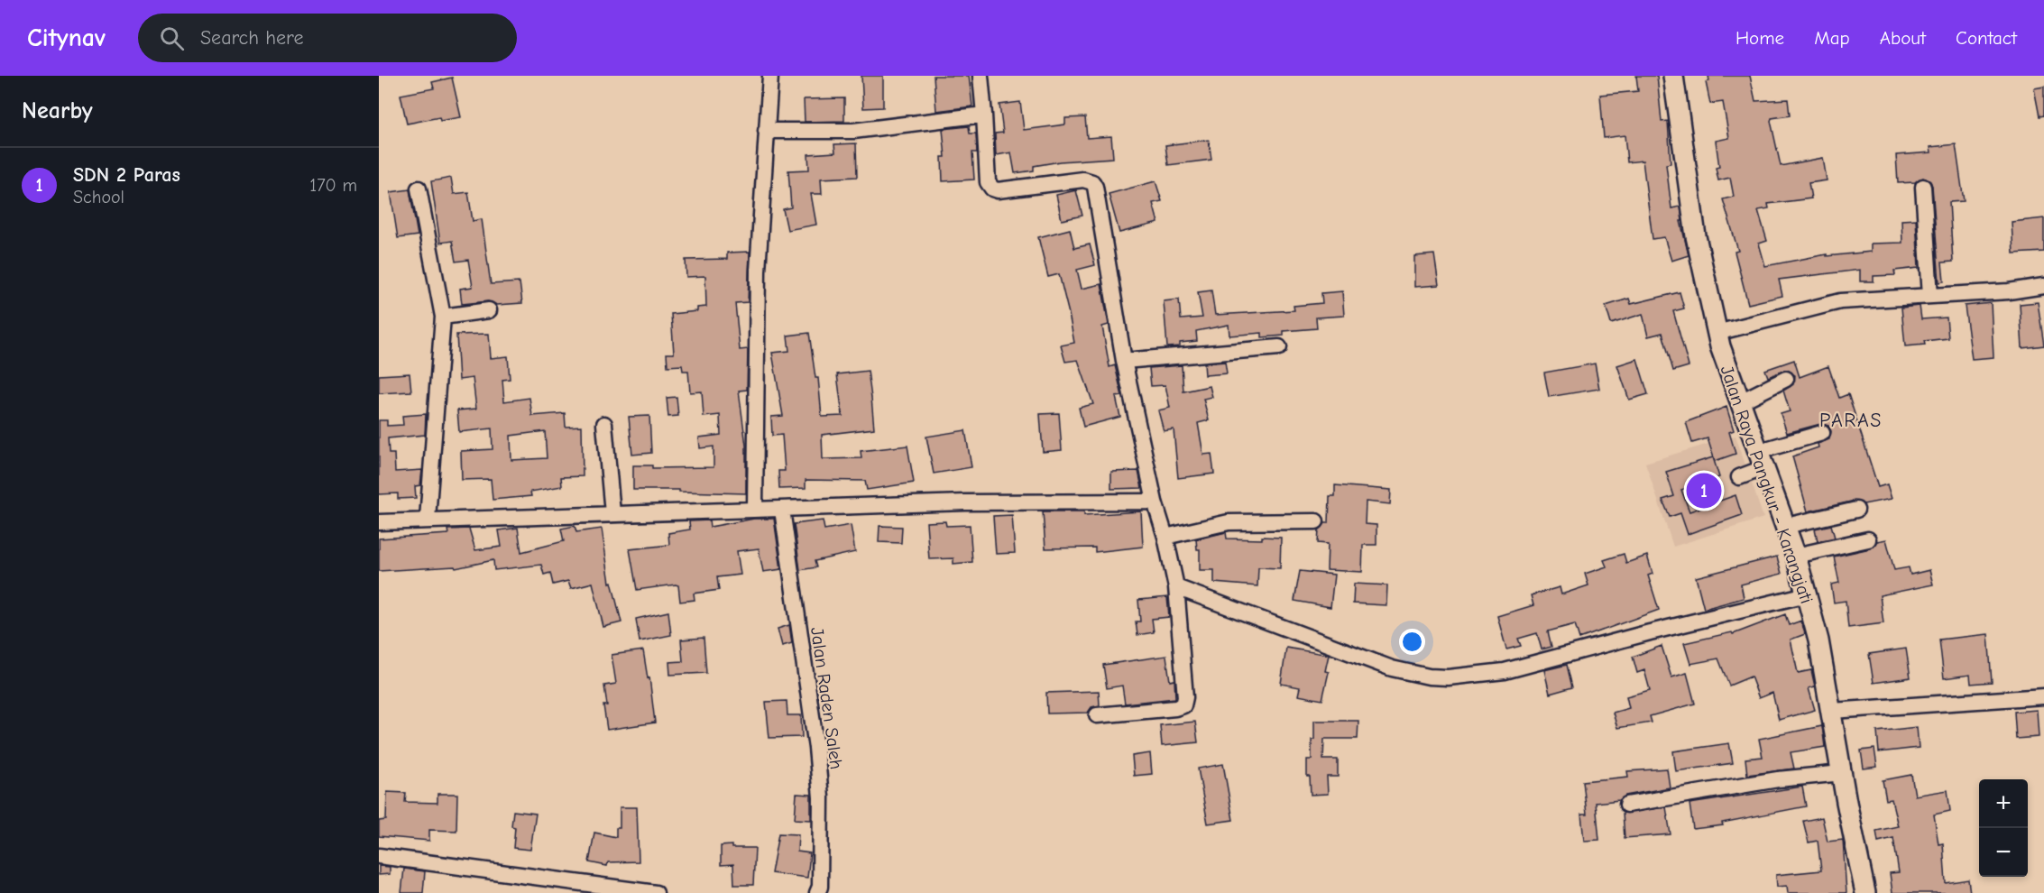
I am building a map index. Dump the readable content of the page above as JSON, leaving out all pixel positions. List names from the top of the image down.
{
  "streets": {
    "main road": ["Jalan Raya Pangkur - Karangjati"],
    "street": ["Jalan Raden Saleh"]
  },
  "districts": ["PARAS"],
  "page": {
    "header": "Citynav",
    "search": "Search here",
    "nav": [
      "Home",
      "Map",
      "About",
      "Contact"
    ],
    "heading": "Nearby",
    "list": [
      {
        "mark": "1",
        "name": "SDN 2 Paras",
        "note": "School",
        "value": "170 m"
      }
    ],
    "pins": "1",
    "map_buttons": ["+", "−"]
  }
}
